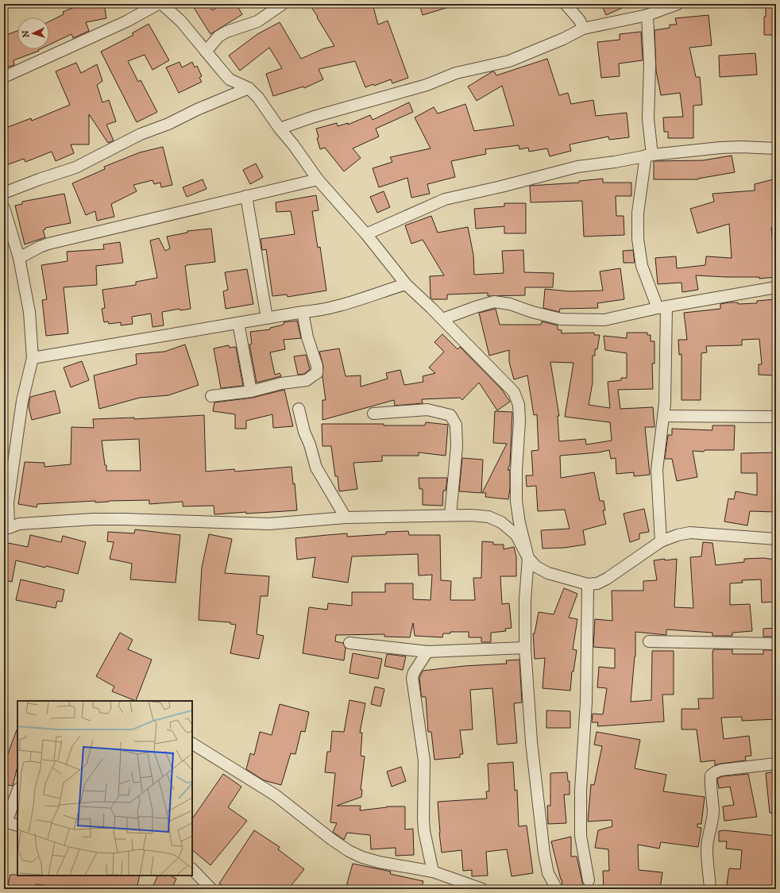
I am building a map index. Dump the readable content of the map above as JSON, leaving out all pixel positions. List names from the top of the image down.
{
  "north": "left"
}
